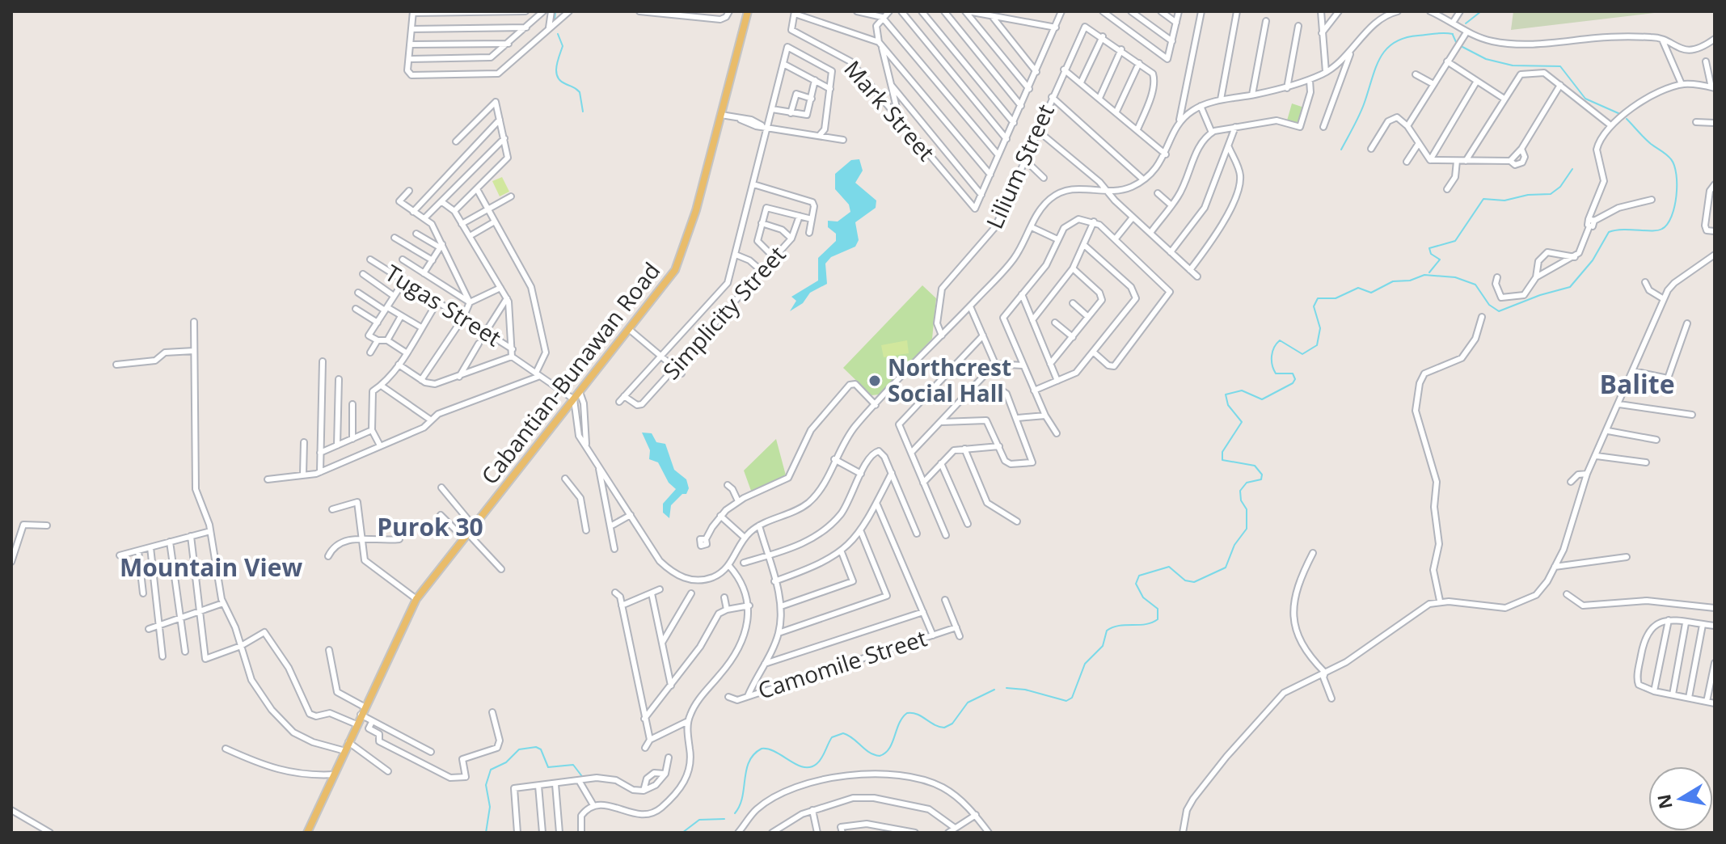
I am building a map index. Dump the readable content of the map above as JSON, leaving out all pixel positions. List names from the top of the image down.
{
  "streets": {
    "main road": ["Cabantian-Bunawan Road"],
    "street": [
      "Mark Street",
      "Lilium Street",
      "Tugas Street",
      "Simplicity Street",
      "Camomile Street"
    ]
  },
  "crossings": [
    ["Tugas Street", "Cabantian-Bunawan Road"]
  ],
  "districts": ["Balite", "Purok 30", "Mountain View"],
  "places": ["Northcrest Social Hall"],
  "north": "left"
}
